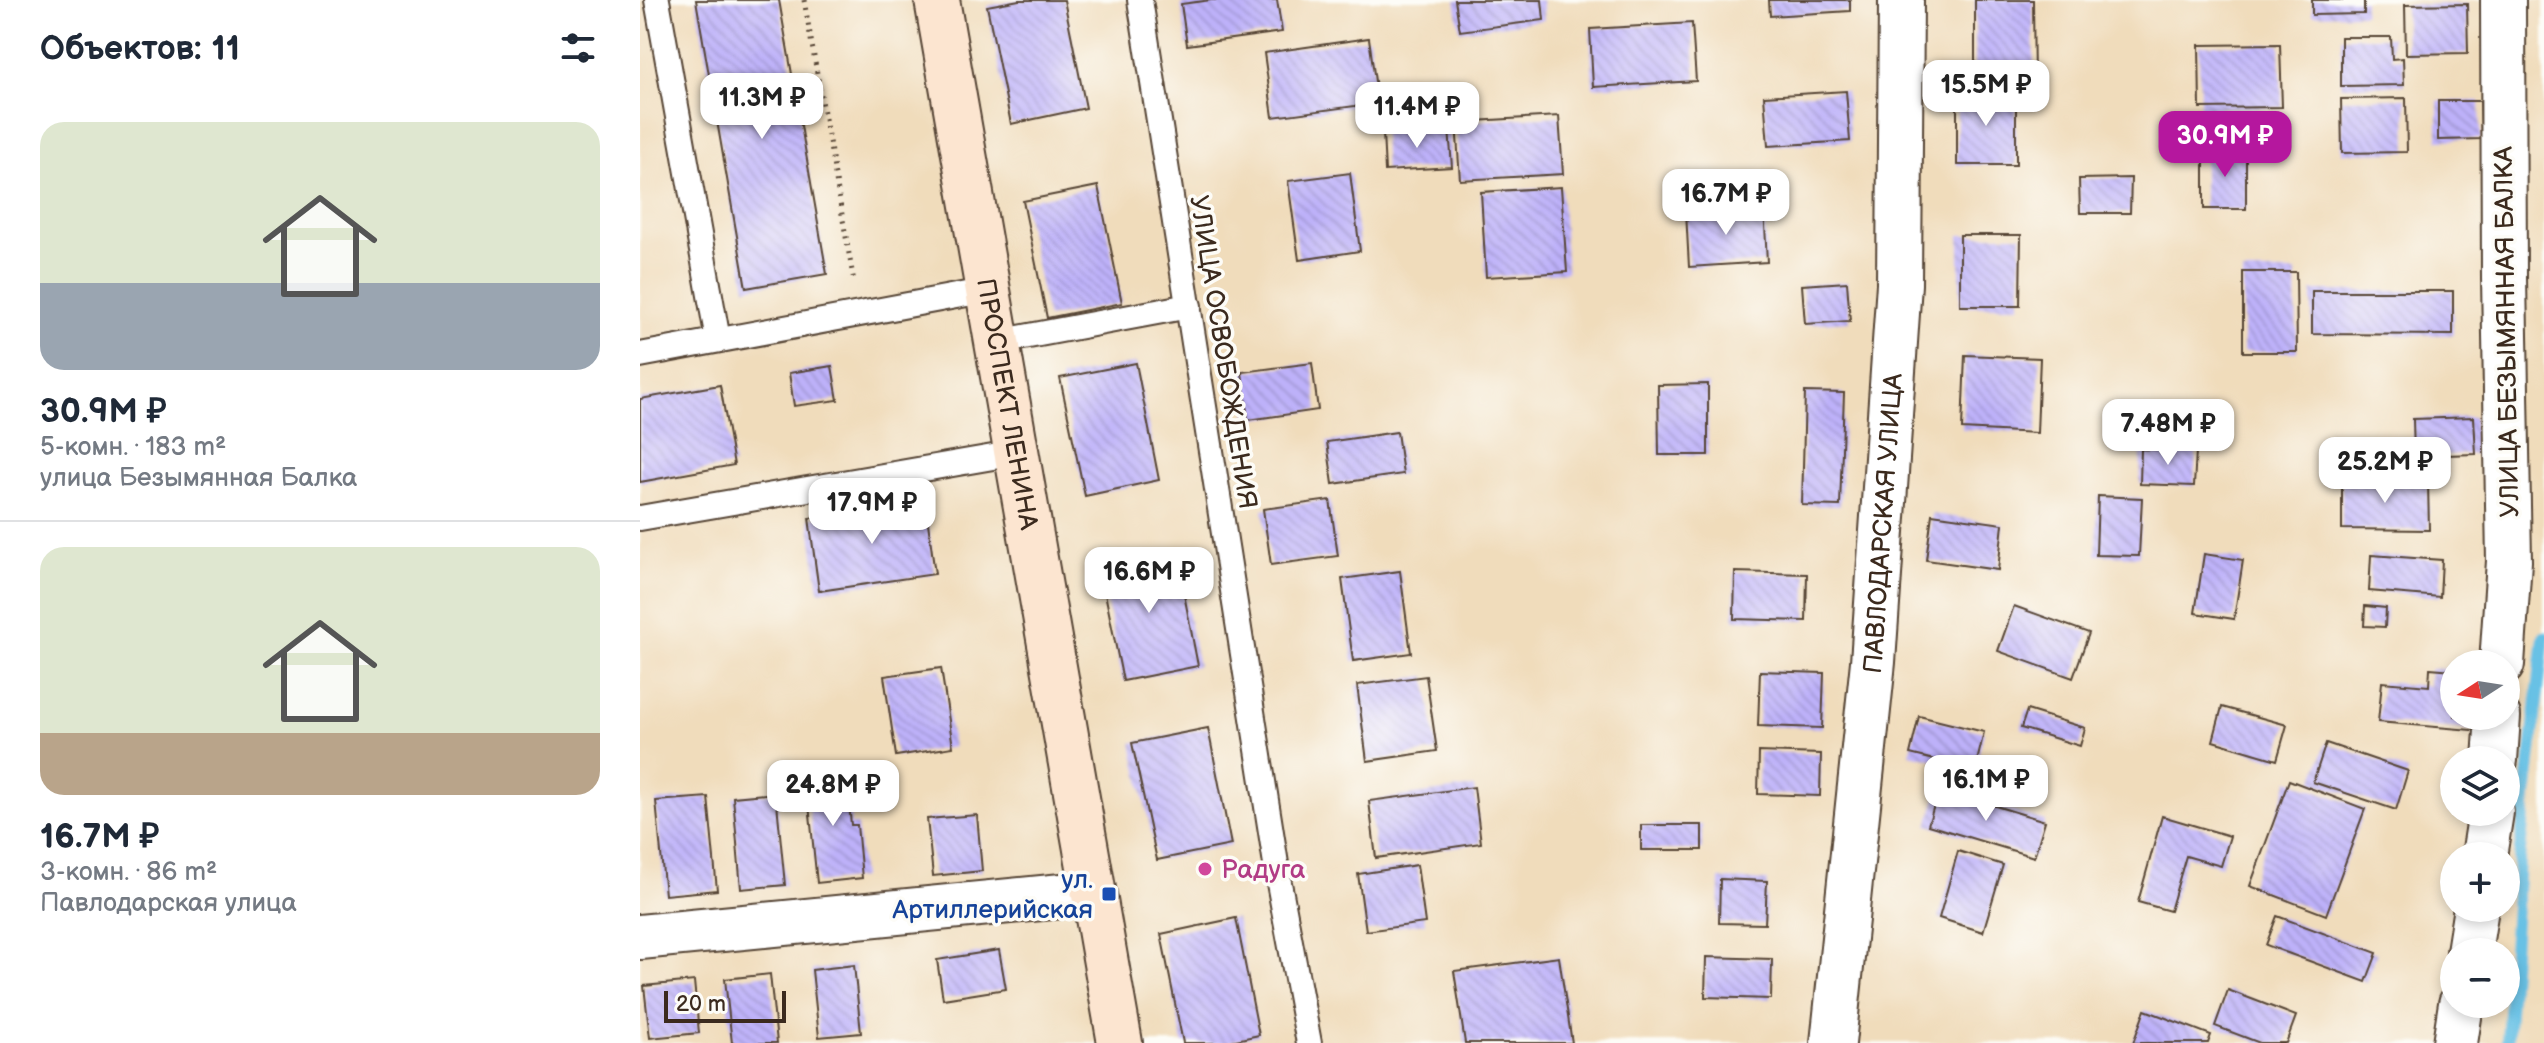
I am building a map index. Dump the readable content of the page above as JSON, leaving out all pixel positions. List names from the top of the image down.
{
  "streets": {
    "main road": ["ПРОСПЕКТ ЛЕНИНА"],
    "street": ["УЛИЦА БЕЗЫМЯННАЯ БАЛКА", "ПАВЛОДАРСКАЯ УЛИЦА"],
    "lane": ["УЛИЦА ОСВОБОЖДЕНИЯ"]
  },
  "places": {
    "other": ["Радуга"],
    "transit": ["ул. Артиллерийская"]
  },
  "scale_bar": "20 m",
  "north": "left",
  "page": {
    "heading": "Объектов: 11",
    "price": [
      "15.5M ₽",
      "11.3M ₽",
      "11.4M ₽",
      "30.9M ₽",
      "16.7M ₽",
      "7.48M ₽",
      "25.2M ₽",
      "17.9M ₽",
      "16.6M ₽",
      "16.1M ₽",
      "24.8M ₽"
    ],
    "list": [
      {
        "name": "30.9M ₽",
        "note": "5-комн. · 183 m² · улица Безымянная Балка"
      },
      {
        "name": "16.7M ₽",
        "note": "3-комн. · 86 m² · Павлодарская улица"
      }
    ],
    "map_buttons": ["+", "−"],
    "scale": "20 m"
  }
}
